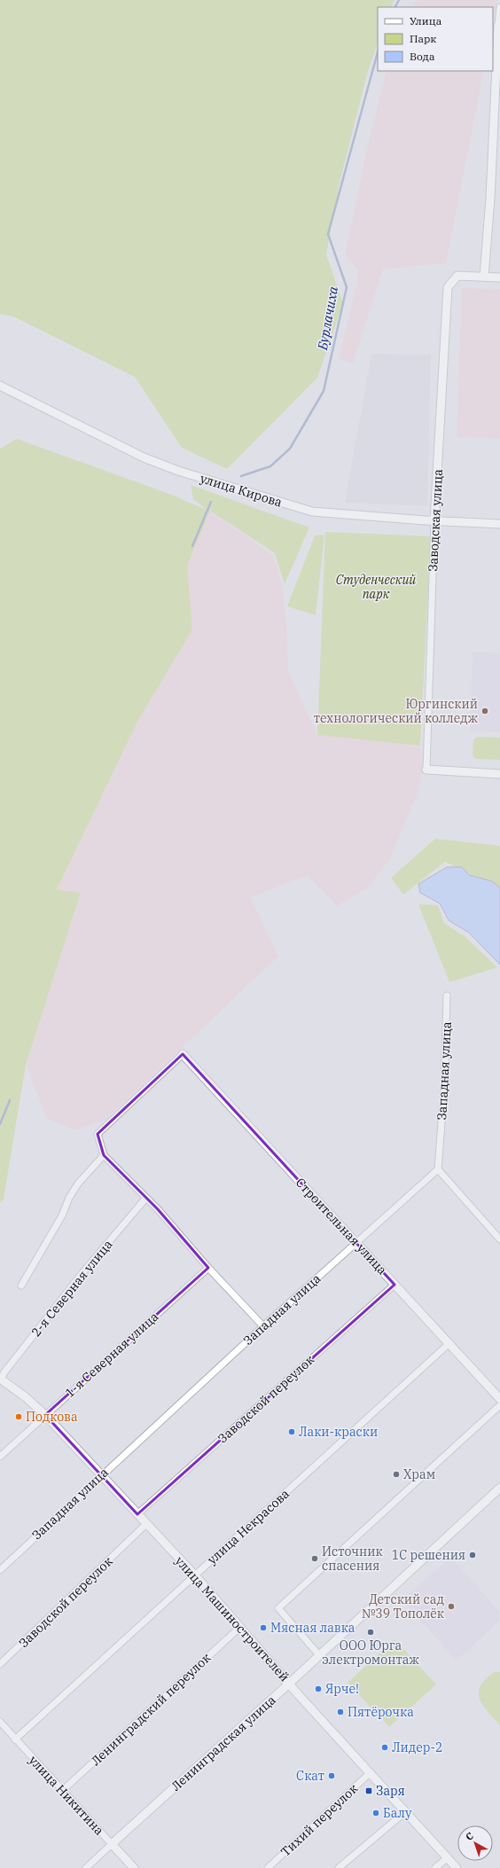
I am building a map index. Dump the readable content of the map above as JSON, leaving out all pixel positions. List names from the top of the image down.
{
  "streets": {
    "street": [
      "улица Кирова",
      "Заводская улица",
      "Западная улица",
      "Строительная улица",
      "2-я Северная улица",
      "1-я Северная улица",
      "Заводской переулок",
      "улица Некрасова",
      "улица Машиностроителей",
      "Ленинградский переулок",
      "Ленинградская улица",
      "улица Никитина",
      "Тихий переулок"
    ]
  },
  "crossings": [
    ["улица Кирова", "Заводская улица"],
    ["Западная улица", "Строительная улица"],
    ["Западная улица", "улица Машиностроителей"],
    ["Строительная улица", "Заводской переулок"],
    ["Строительная улица", "улица Некрасова"],
    ["2-я Северная улица", "улица Машиностроителей"],
    ["1-я Северная улица", "улица Машиностроителей"],
    ["Заводской переулок", "улица Машиностроителей"],
    ["улица Некрасова", "улица Машиностроителей"],
    ["улица Некрасова", "улица Никитина"],
    ["улица Машиностроителей", "Ленинградский переулок"],
    ["улица Машиностроителей", "Ленинградская улица"],
    ["улица Машиностроителей", "Тихий переулок"],
    ["Ленинградский переулок", "улица Никитина"],
    ["Ленинградская улица", "улица Никитина"]
  ],
  "water": ["Бурлачиха"],
  "parks": ["Студенческий парк"],
  "places": {
    "other": [
      "Юргинский технологический колледж",
      "Подкова",
      "Лаки-краски",
      "Храм",
      "1С решения",
      "Источник спасения",
      "Детский сад №39 Тополёк",
      "Мясная лавка",
      "ООО Юрга электромонтаж",
      "Ярче!",
      "Пятёрочка",
      "Лидер-2",
      "Скат",
      "Балу"
    ],
    "transit": ["Заря"]
  },
  "legend": ["Улица", "Парк", "Вода"],
  "north": "top left"
}
